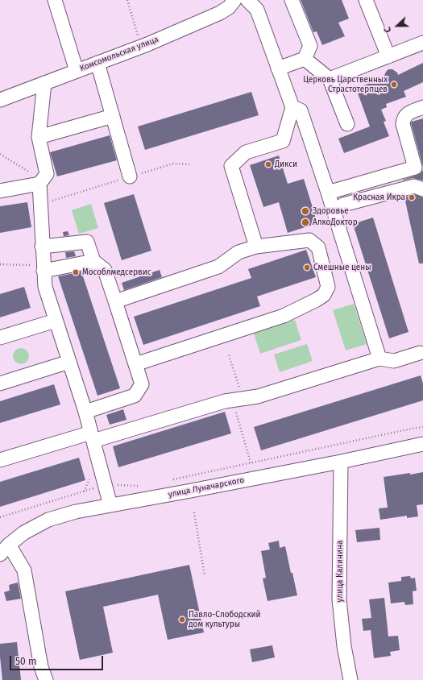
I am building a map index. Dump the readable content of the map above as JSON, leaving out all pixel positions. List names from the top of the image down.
{
  "streets": {
    "street": ["Комсомольская улица", "улица Луначарского", "улица Калинина"]
  },
  "crossings": [
    ["улица Луначарского", "улица Калинина"]
  ],
  "places": [
    "Церковь Царственных Страстотерпцев",
    "Дикси",
    "Красная Икра",
    "Здоровье",
    "АлкоДоктор",
    "Смешные цены",
    "Мособлмедсервис",
    "Павло-Слободский дом культуры"
  ],
  "scale_bar": "50 m",
  "north": "left"
}
